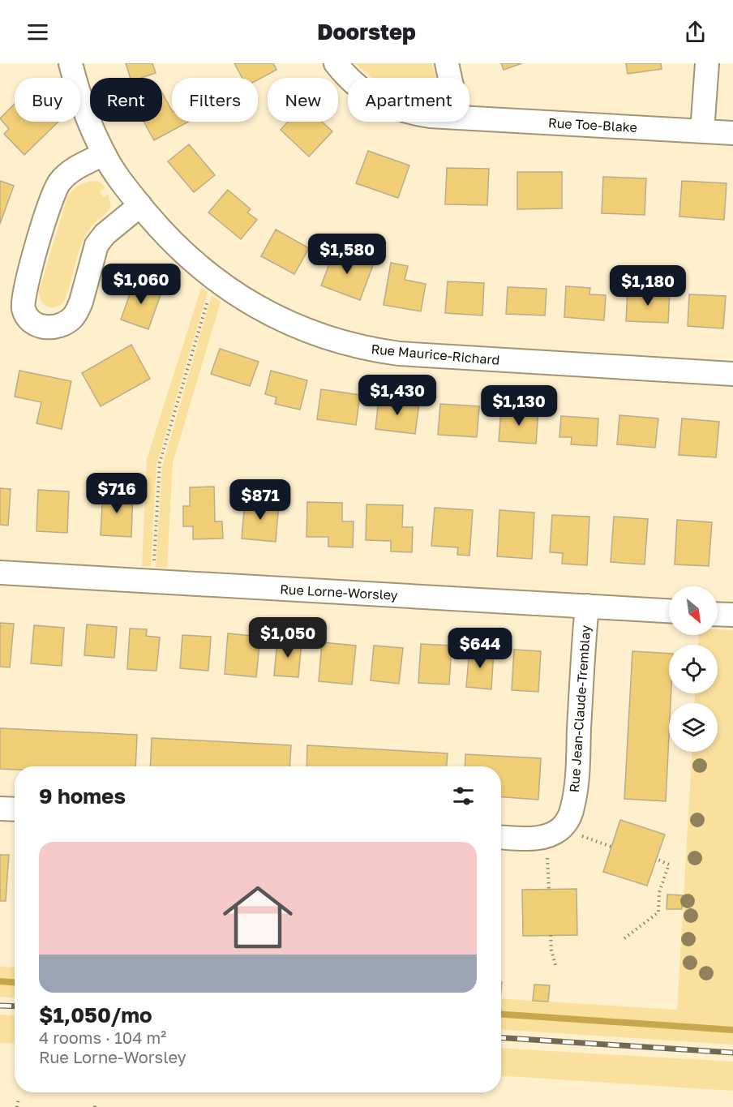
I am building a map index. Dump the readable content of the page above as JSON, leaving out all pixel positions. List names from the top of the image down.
{
  "streets": {
    "street": [
      "Rue Toe-Blake",
      "Rue Maurice-Richard",
      "Rue Lorne-Worsley",
      "Rue Jean-Claude-Tremblay"
    ]
  },
  "crossings": [
    ["Rue Lorne-Worsley", "Rue Jean-Claude-Tremblay"]
  ],
  "north": "bottom right",
  "page": {
    "header": "Doorstep",
    "chip": [
      "Buy",
      "Rent",
      "Filters",
      "New",
      "Apartment"
    ],
    "price": [
      "$1,580",
      "$1,060",
      "$1,180",
      "$1,430",
      "$1,130",
      "$716",
      "$871",
      "$1,050",
      "$644"
    ],
    "heading": "9 homes",
    "list": [
      {
        "name": "$1,050/mo",
        "note": "4 rooms · 104 m² · Rue Lorne-Worsley"
      }
    ]
  }
}
